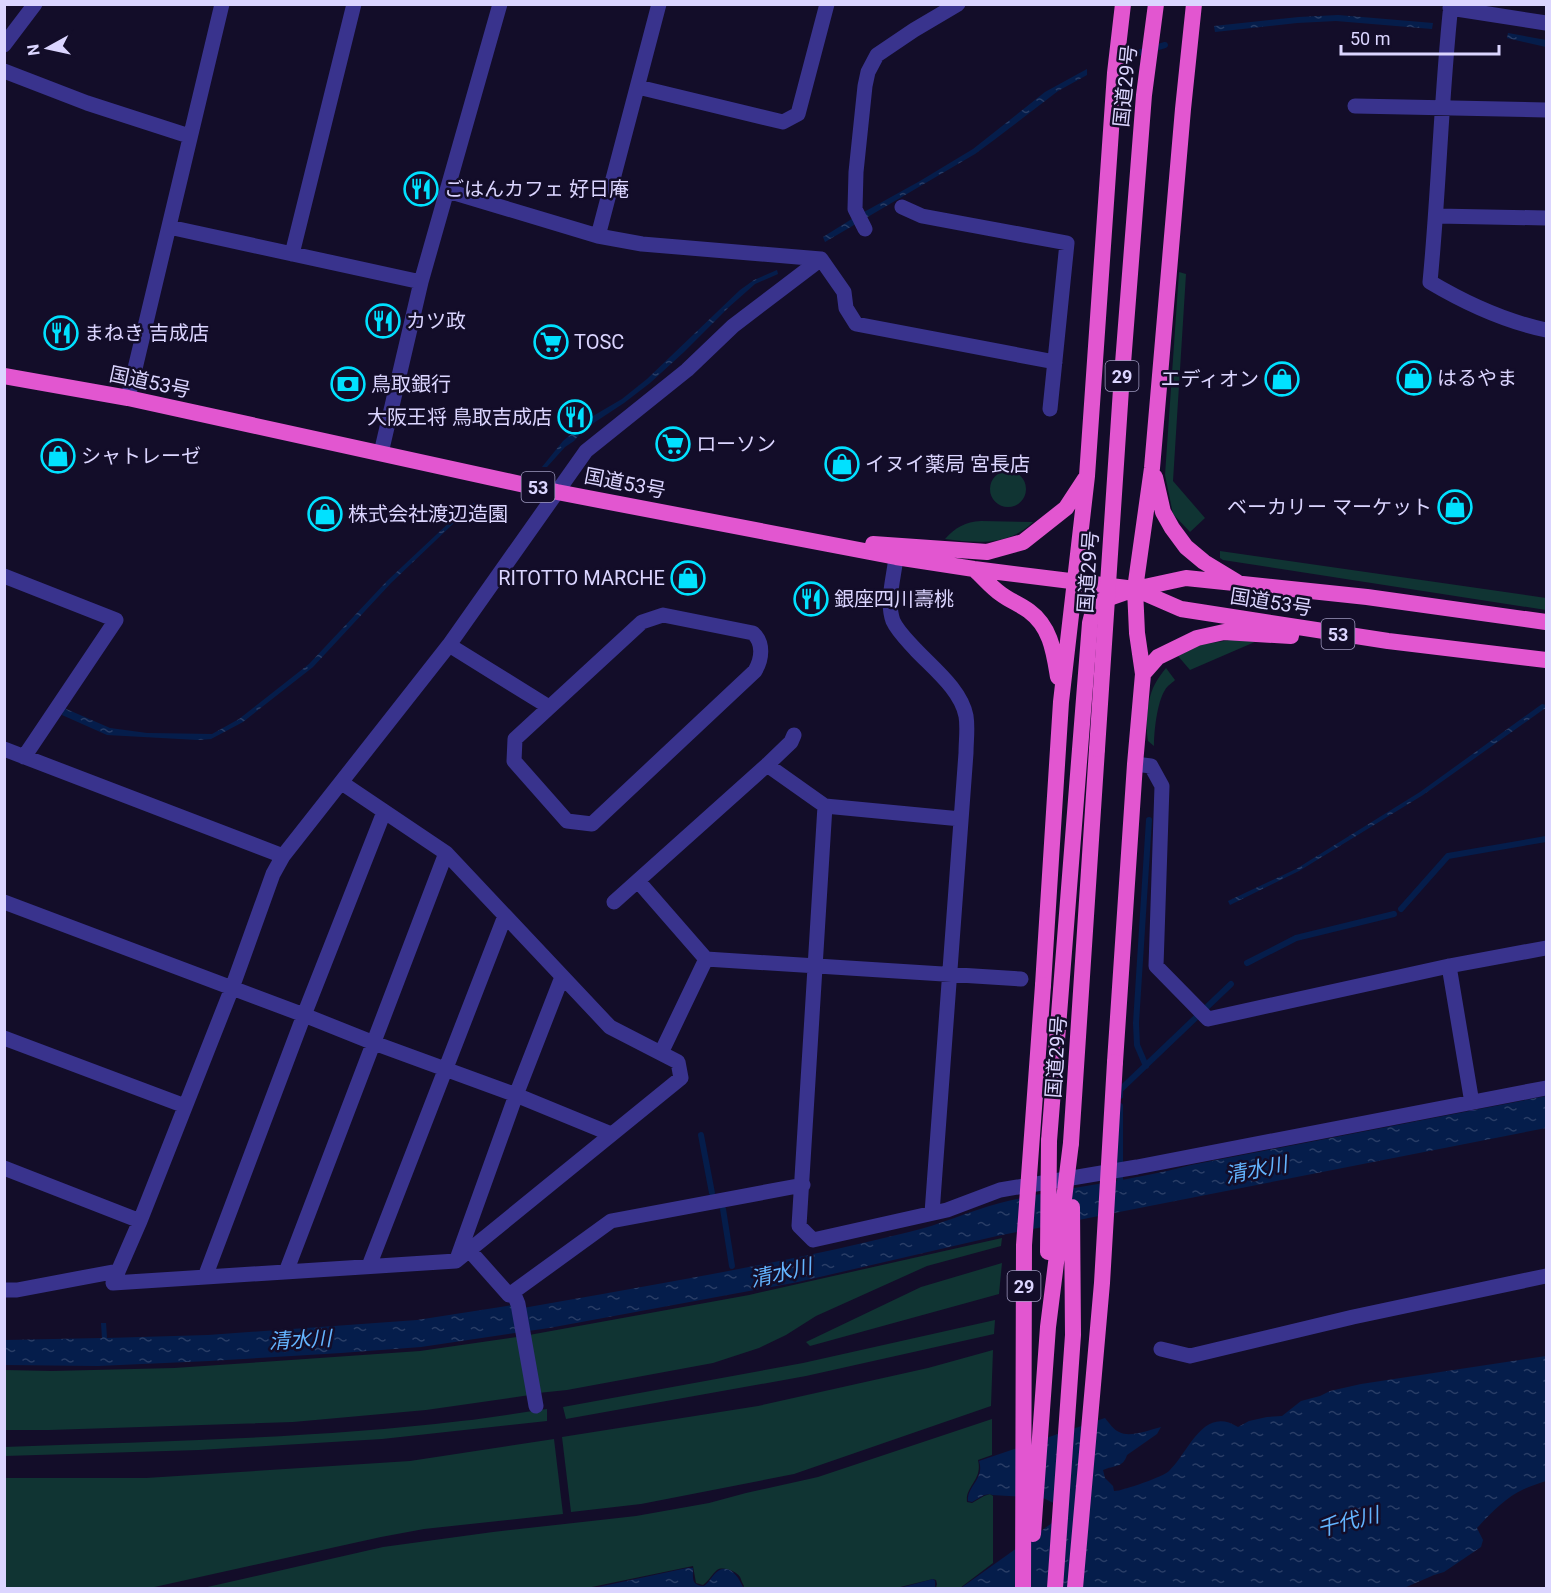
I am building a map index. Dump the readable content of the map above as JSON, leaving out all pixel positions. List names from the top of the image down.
{
  "streets": {
    "highway": [
      "国道29号",
      "29",
      "国道53号",
      "53"
    ]
  },
  "crossings": [
    ["国道29号", "29"],
    ["29", "国道53号"]
  ],
  "water": ["清水川", "千代川"],
  "places": {
    "restaurant": [
      "ごはんカフェ 好日庵",
      "カツ政",
      "まねき 吉成店",
      "大阪王将 鳥取吉成店",
      "銀座四川壽桃"
    ],
    "supermarket": ["TOSC", "ローソン"],
    "shop": [
      "はるやま",
      "エディオン",
      "シャトレーゼ",
      "イヌイ薬局 宮長店",
      "ベーカリー マーケット",
      "株式会社渡辺造園",
      "RITOTTO MARCHE"
    ],
    "bank": ["鳥取銀行"]
  },
  "scale_bar": "50 m",
  "north": "left"
}
